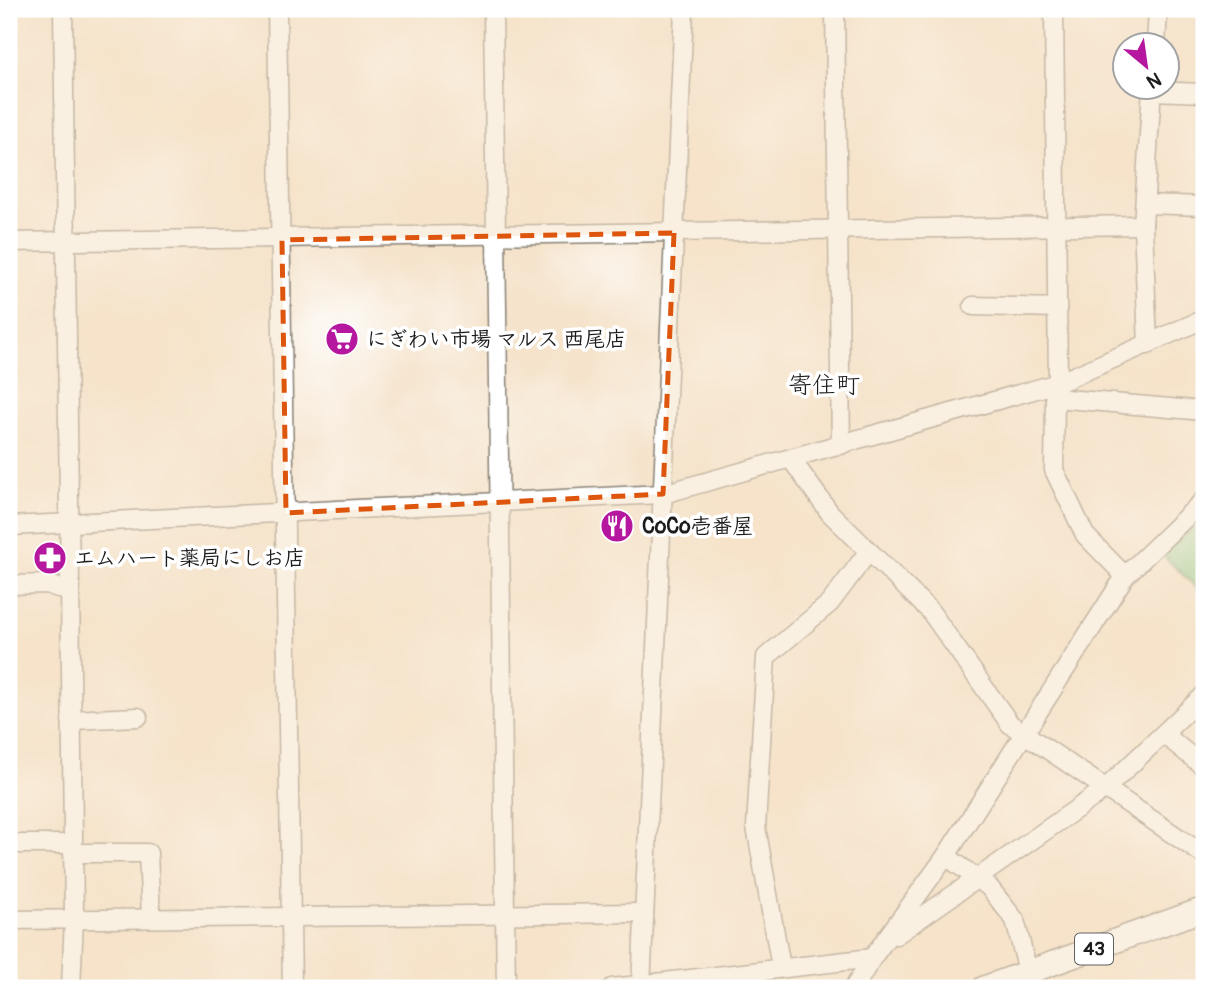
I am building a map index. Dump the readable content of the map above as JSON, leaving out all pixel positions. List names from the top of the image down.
{
  "streets": {
    "main road": ["43"]
  },
  "districts": ["寄住町"],
  "places": {
    "supermarket": ["にぎわい市場 マルス 西尾店"],
    "restaurant": ["CoCo壱番屋"],
    "pharmacy": ["エムハート薬局にしお店"]
  },
  "north": "bottom right"
}
